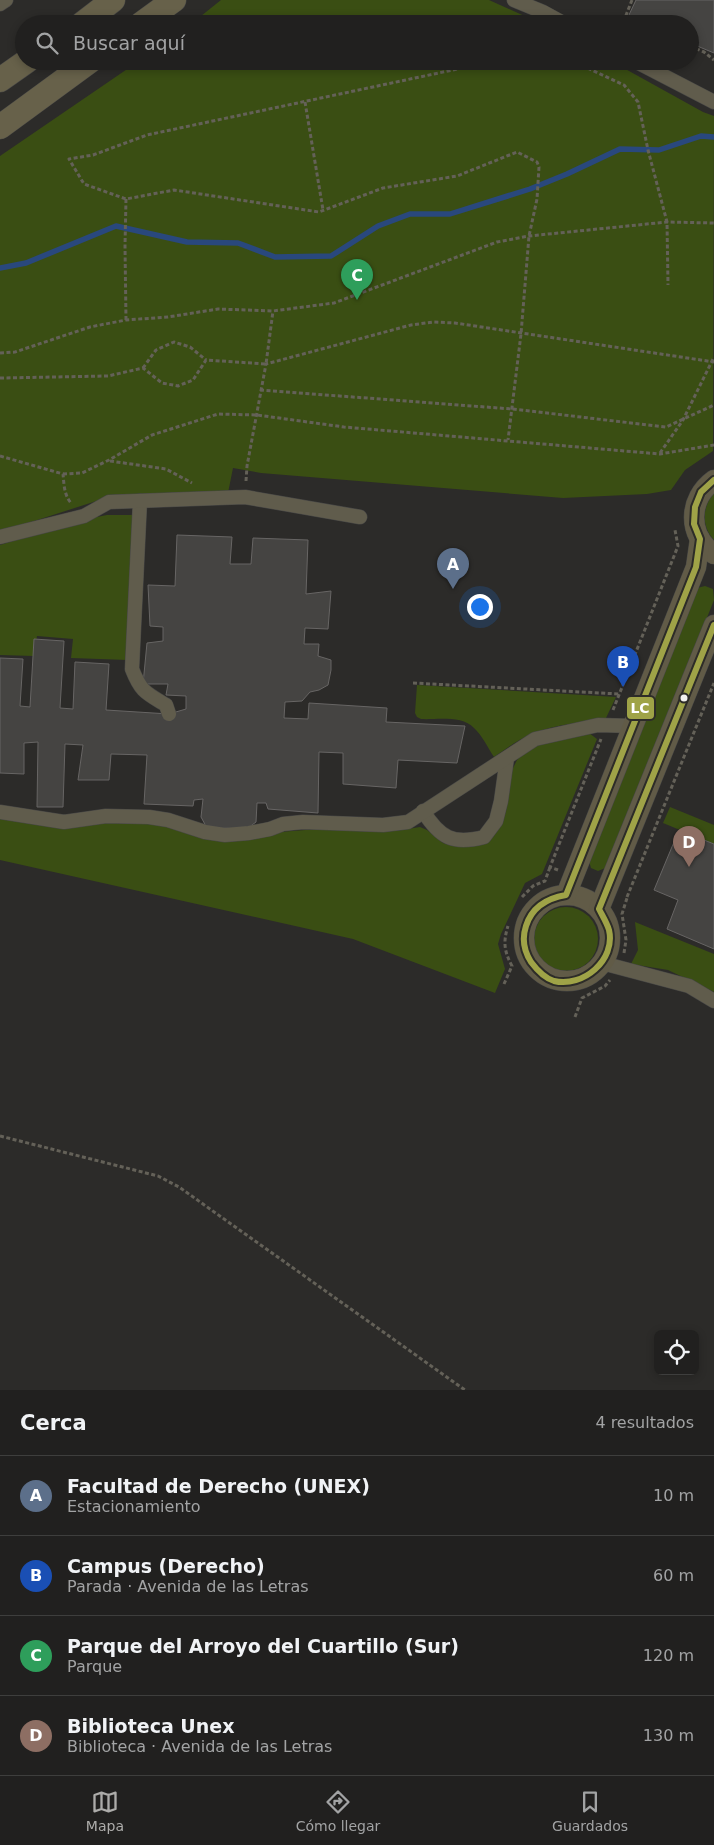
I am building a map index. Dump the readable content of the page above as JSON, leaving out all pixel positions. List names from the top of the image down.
{
  "lines": ["transit line LC"],
  "page": {
    "search": "Buscar aquí",
    "pins": [
      "C",
      "A",
      "B",
      "D"
    ],
    "heading": ["Cerca", "4 resultados"],
    "list": [
      {
        "mark": "A",
        "name": "Facultad de Derecho (UNEX)",
        "note": "Estacionamiento",
        "value": "10 m"
      },
      {
        "mark": "B",
        "name": "Campus (Derecho)",
        "note": "Parada · Avenida de las Letras",
        "value": "60 m"
      },
      {
        "mark": "C",
        "name": "Parque del Arroyo del Cuartillo (Sur)",
        "note": "Parque",
        "value": "120 m"
      },
      {
        "mark": "D",
        "name": "Biblioteca Unex",
        "note": "Biblioteca · Avenida de las Letras",
        "value": "130 m"
      }
    ],
    "nav": ["Mapa", "Cómo llegar", "Guardados"]
  }
}
